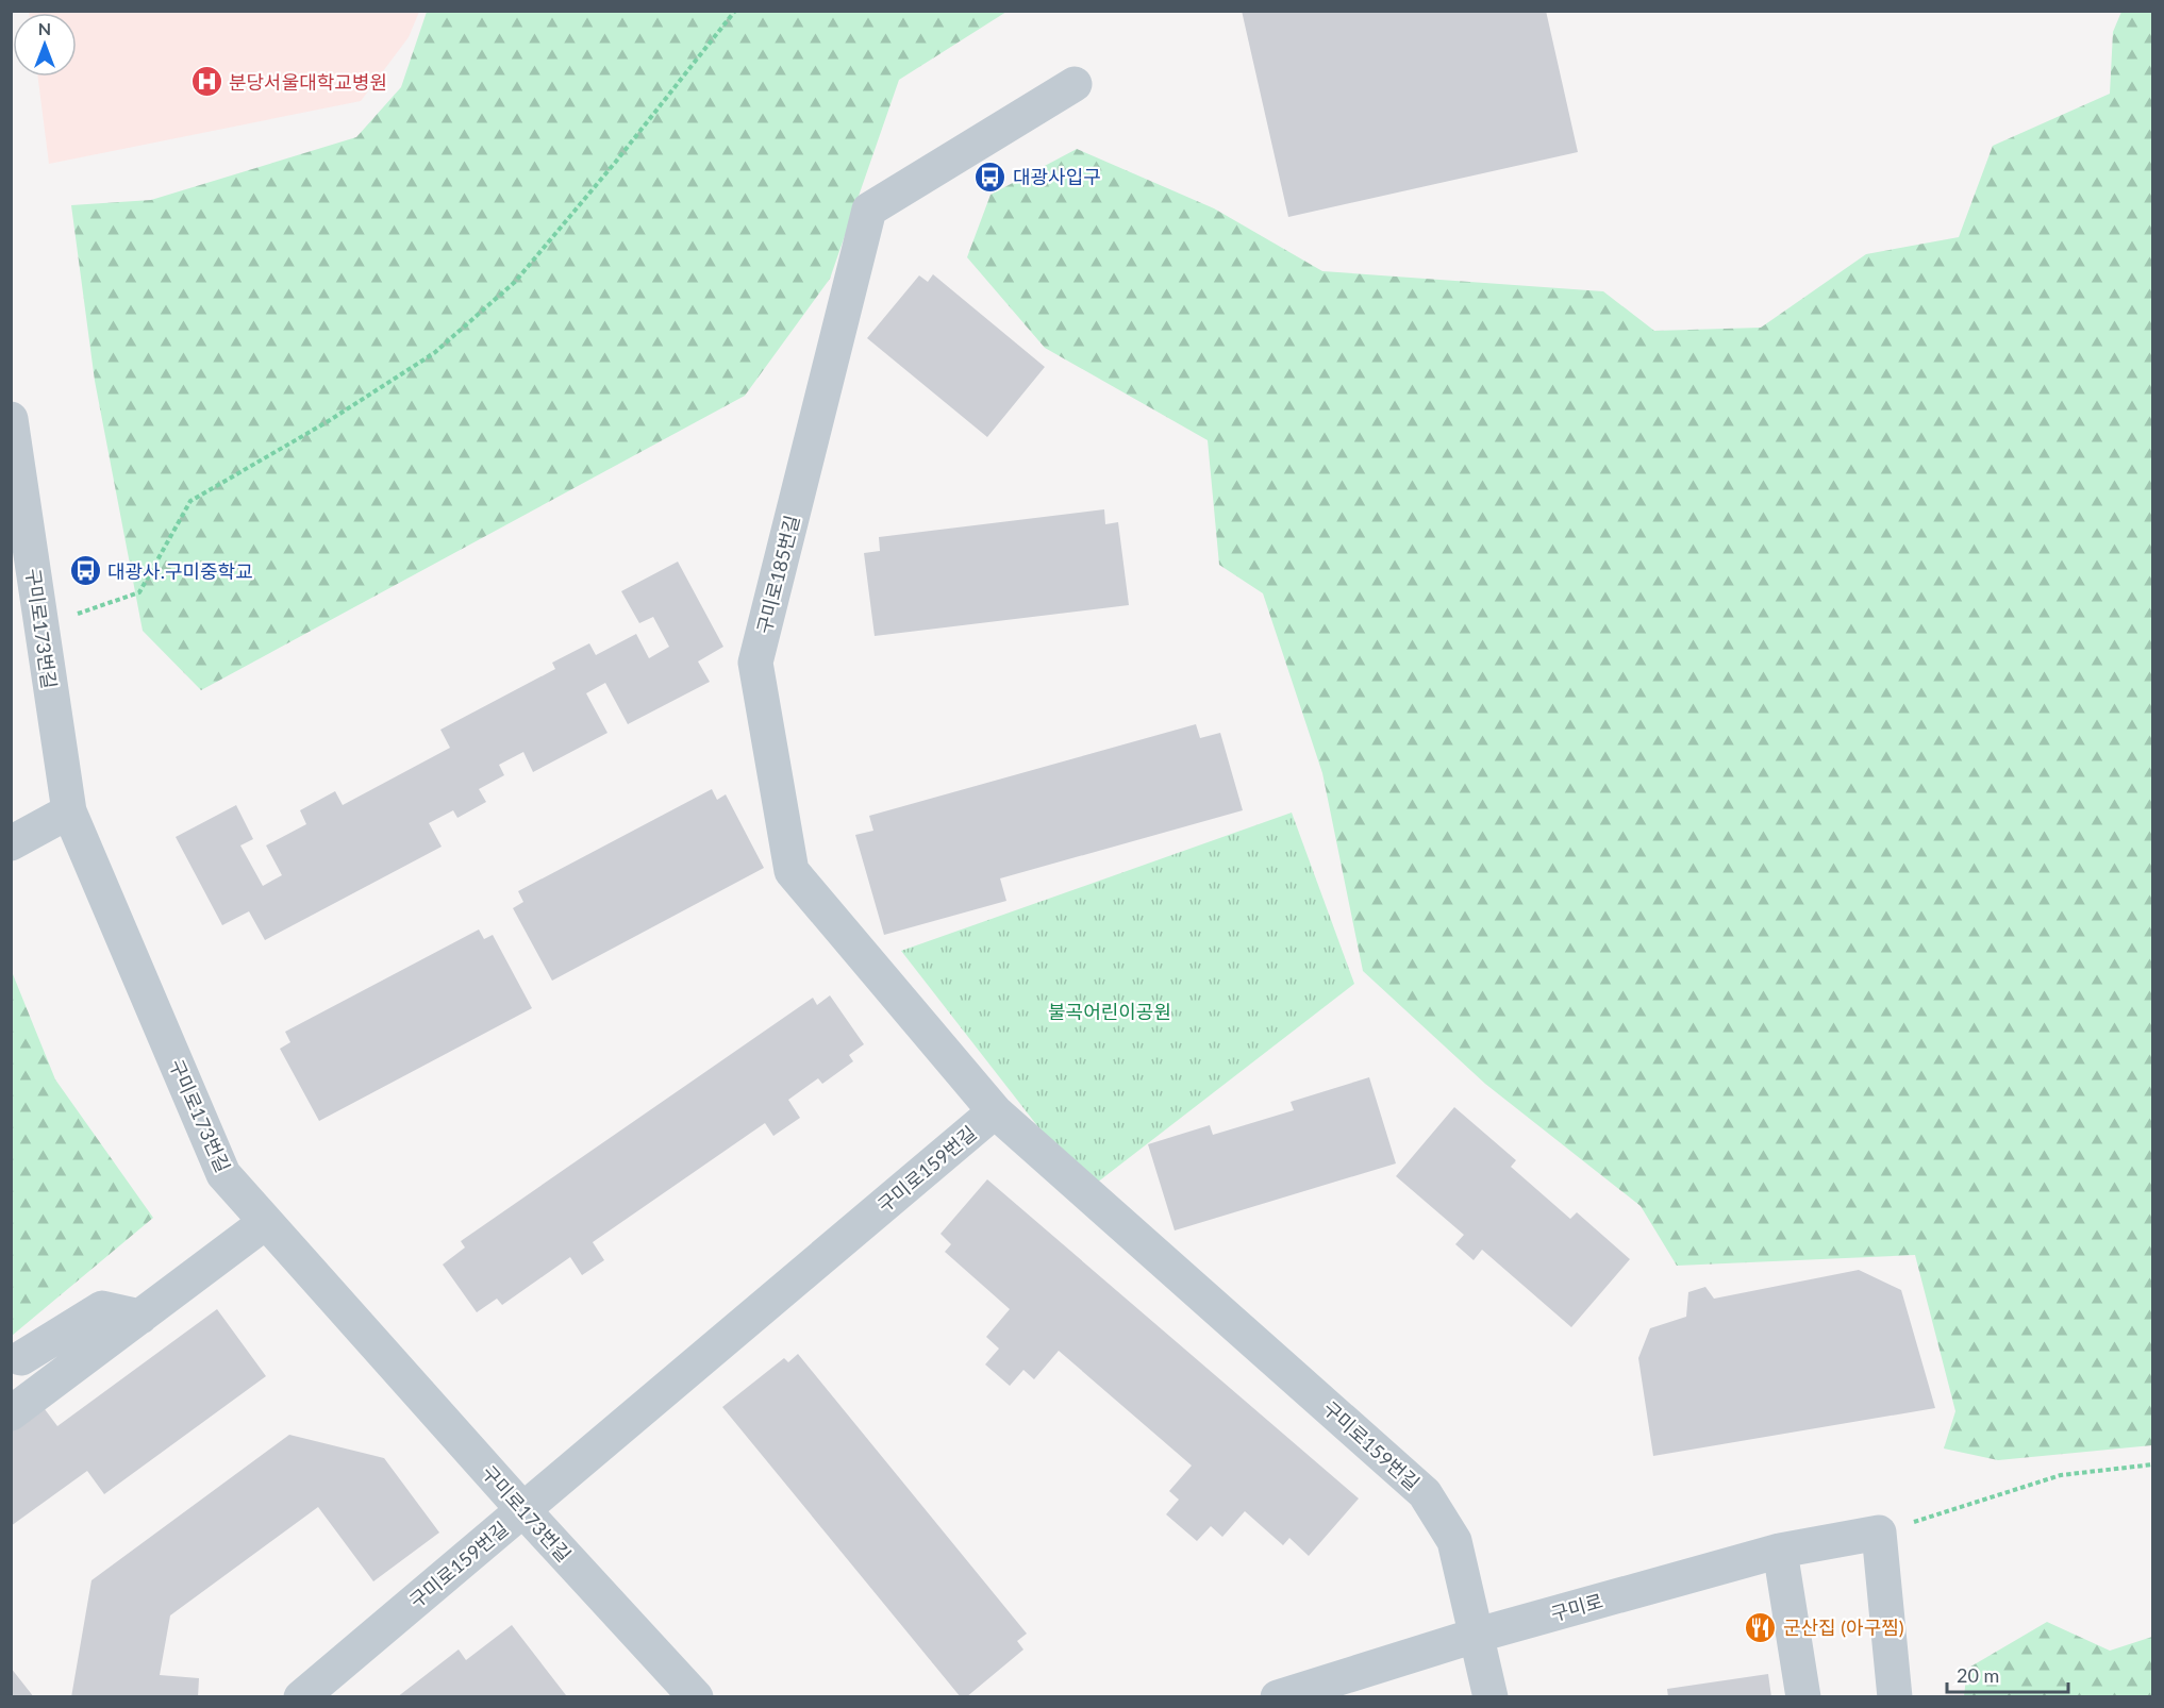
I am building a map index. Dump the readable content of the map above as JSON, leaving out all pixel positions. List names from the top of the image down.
{
  "streets": {
    "street": [
      "구미로185번길",
      "구미로173번길",
      "구미로159번길",
      "구미로"
    ]
  },
  "crossings": [
    ["구미로185번길", "구미로159번길"],
    ["구미로173번길", "구미로159번길"],
    ["구미로159번길", "구미로"]
  ],
  "parks": ["불곡어린이공원"],
  "places": {
    "hospital": ["분당서울대학교병원"],
    "bus stop": ["대광사입구", "대광사.구미중학교"],
    "restaurant": ["군산집 (아구찜)"]
  },
  "scale_bar": "20 m",
  "north": "top"
}
